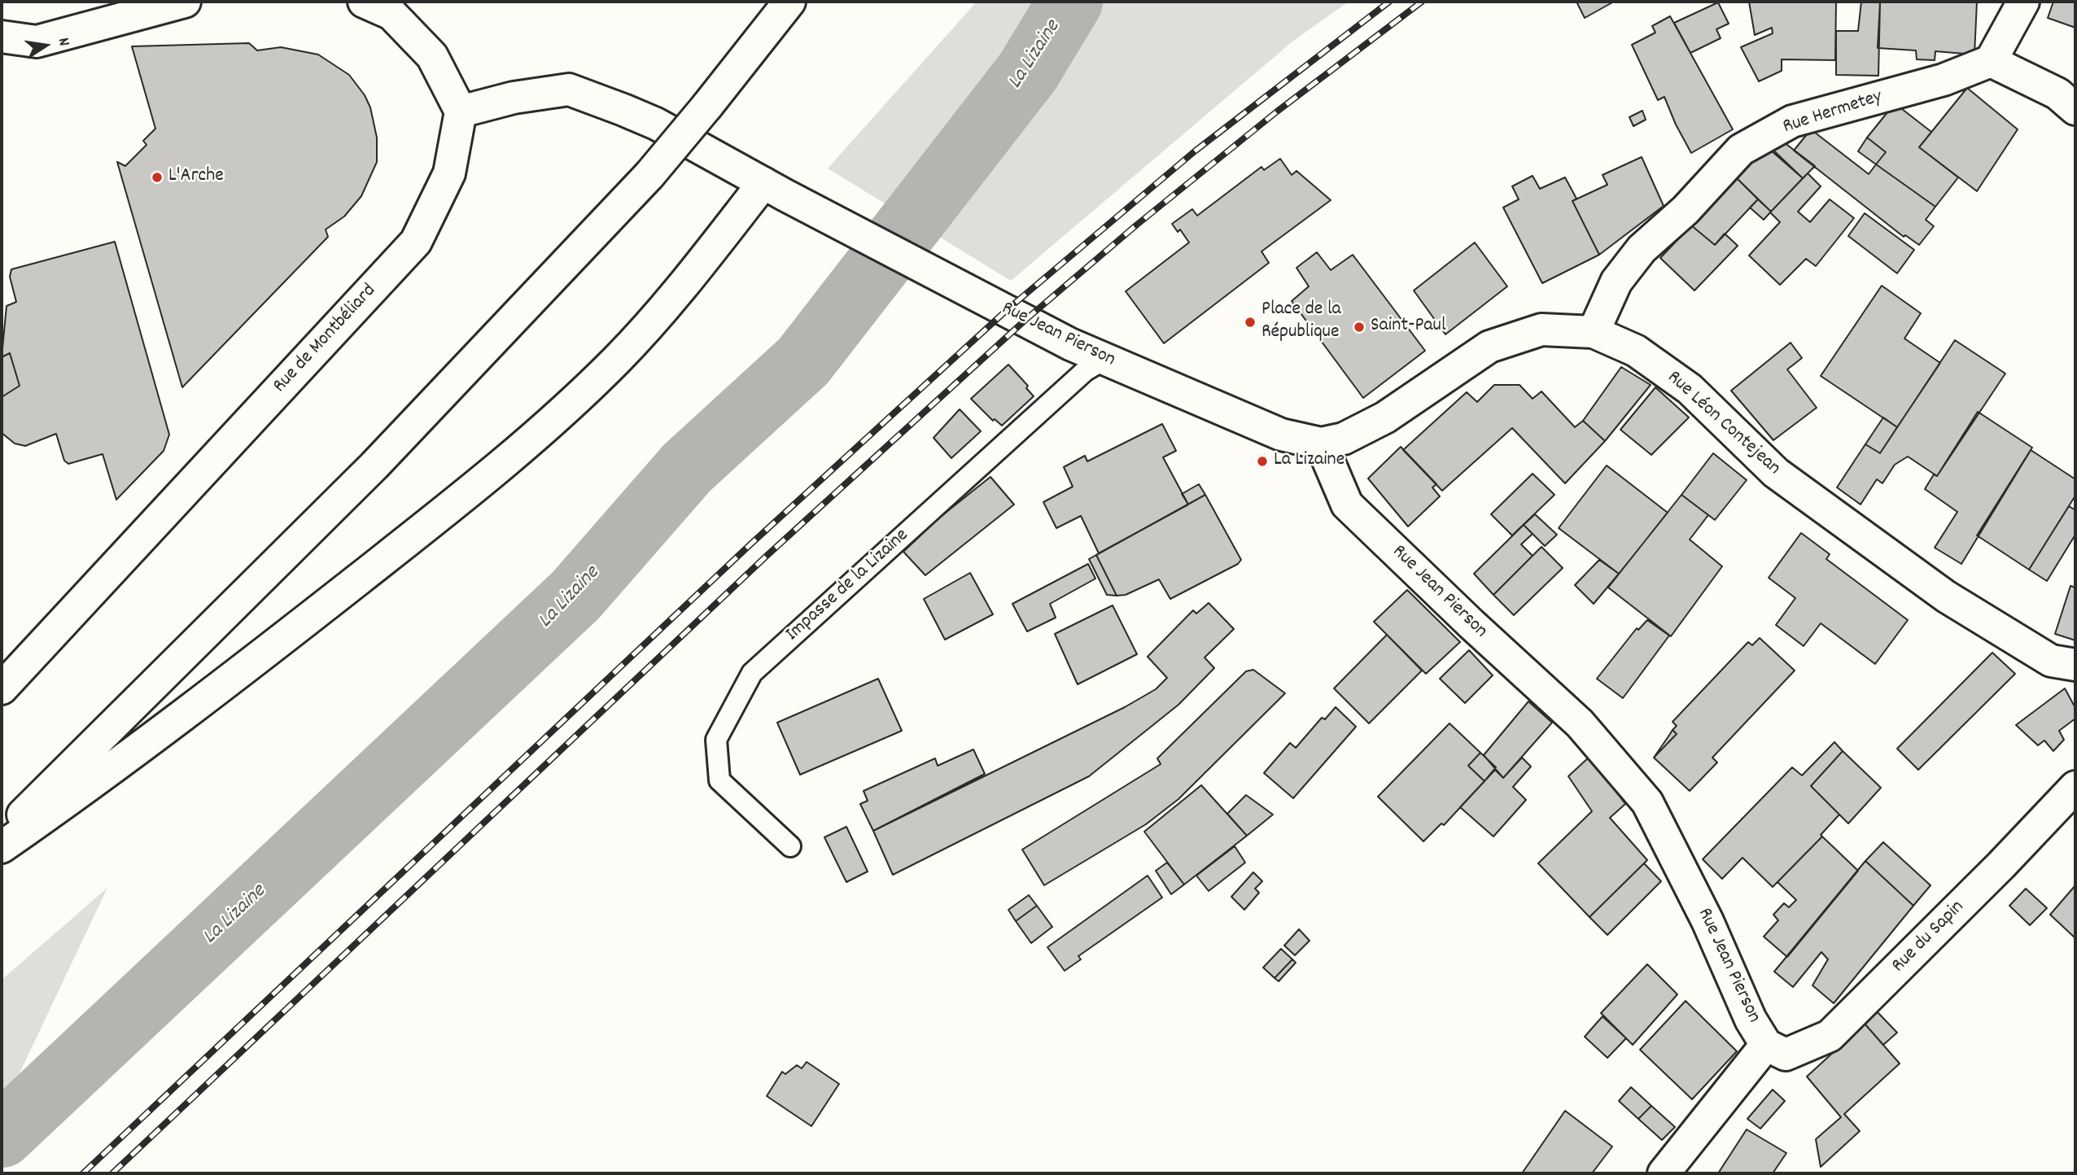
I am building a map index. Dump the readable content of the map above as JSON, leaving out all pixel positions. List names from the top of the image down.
{
  "streets": {
    "street": [
      "Rue Hermetey",
      "Rue Jean Pierson",
      "Rue de Montbéliard",
      "Rue Léon Contejean",
      "Rue du Sapin"
    ],
    "lane": ["Impasse de la Lizaine"]
  },
  "crossings": [
    ["Rue Hermetey", "Rue Léon Contejean"],
    ["Rue Jean Pierson", "Rue de Montbéliard"],
    ["Rue Jean Pierson", "Rue Léon Contejean"],
    ["Rue Jean Pierson", "Impasse de la Lizaine"],
    ["Rue Jean Pierson", "Rue du Sapin"]
  ],
  "water": ["La Lizaine"],
  "places": [
    "L'Arche",
    "Place de la République",
    "Saint-Paul",
    "La Lizaine"
  ],
  "north": "right"
}
